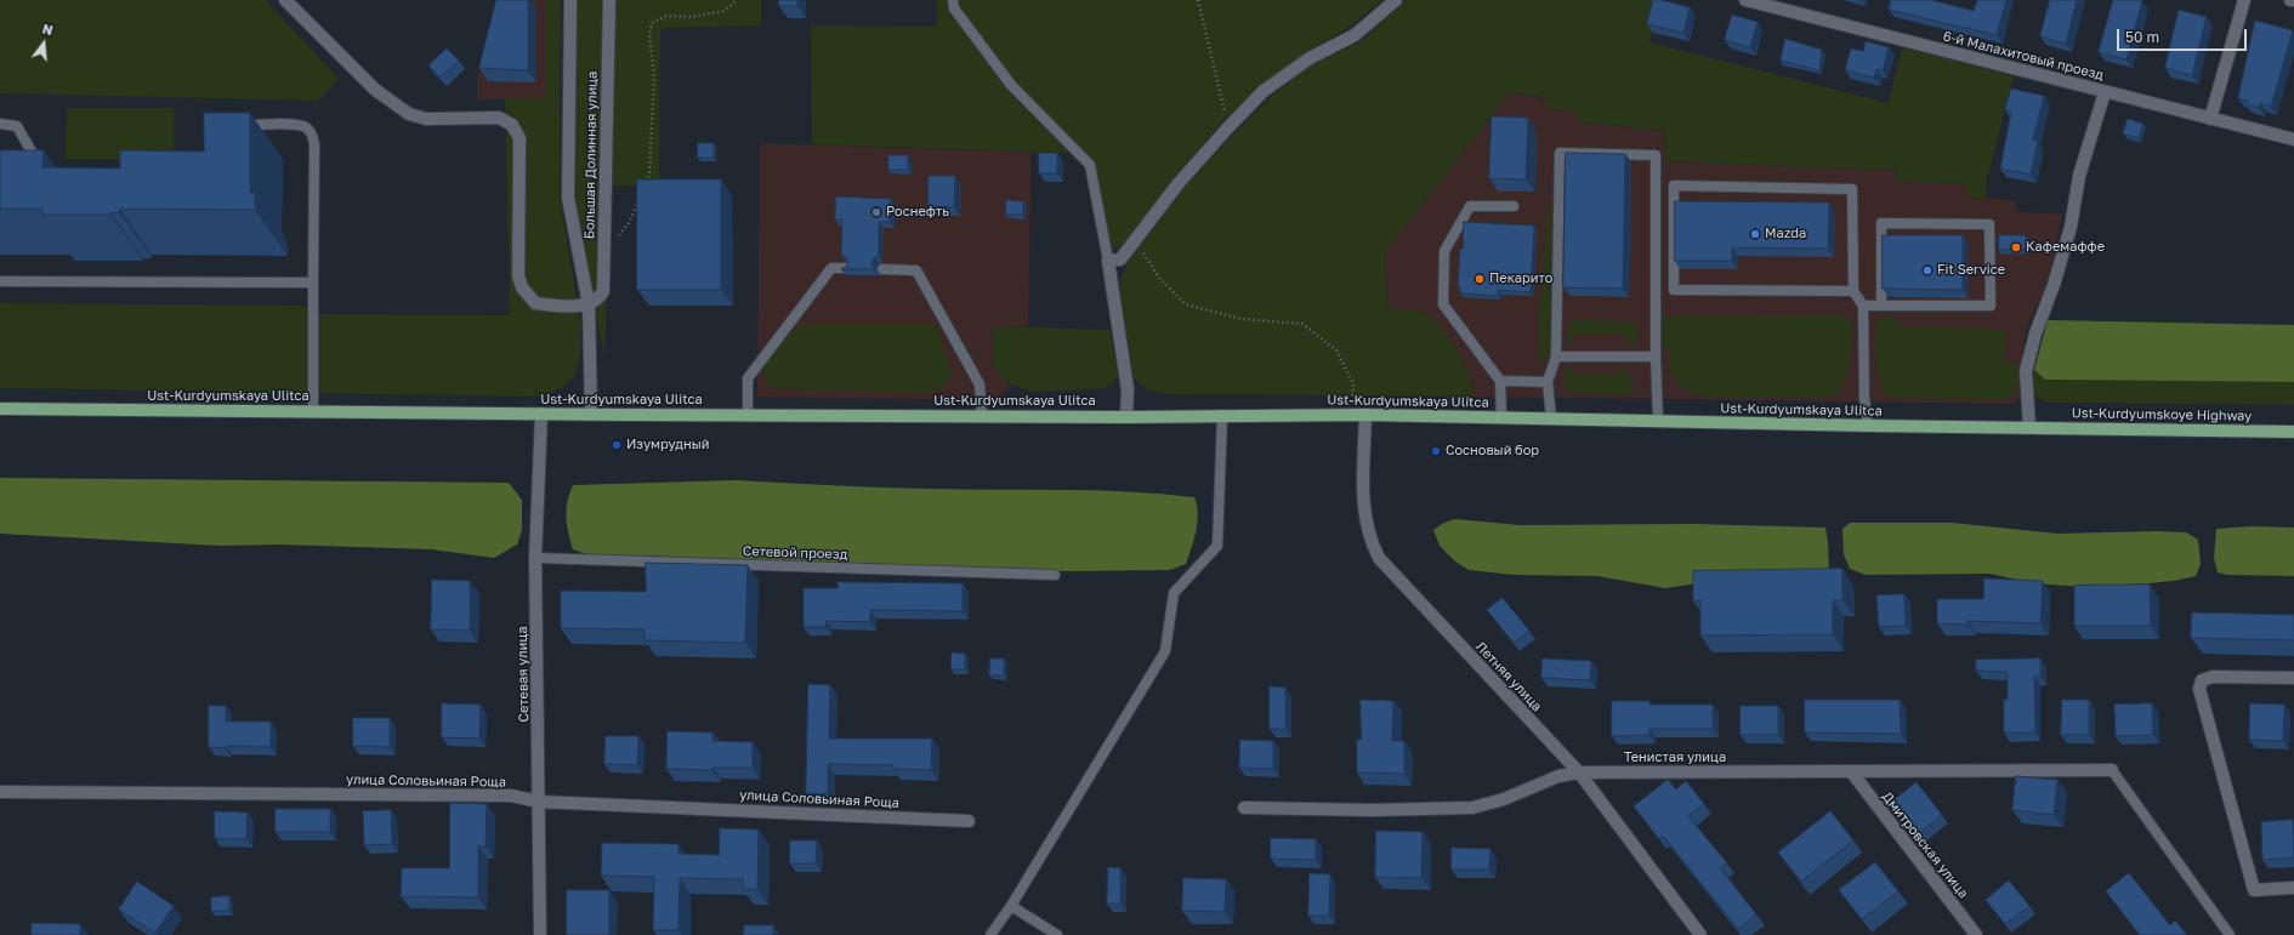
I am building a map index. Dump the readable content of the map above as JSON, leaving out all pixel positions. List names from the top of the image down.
{
  "streets": {
    "main road": ["Ust-Kurdyumskaya Ulitca", "Ust-Kurdyumskoye Highway"],
    "street": [
      "6-й Малахитовый проезд",
      "Большая Долинная улица",
      "Сетевая улица",
      "Летняя улица",
      "Тенистая улица",
      "улица Соловьиная Роща",
      "Дмитровская улица"
    ],
    "lane": ["Сетевой проезд"]
  },
  "crossings": [
    ["Большая Долинная улица", "Ust-Kurdyumskaya Ulitca"],
    ["Ust-Kurdyumskaya Ulitca", "Ust-Kurdyumskoye Highway"],
    ["Ust-Kurdyumskaya Ulitca", "Сетевая улица"],
    ["Ust-Kurdyumskaya Ulitca", "Летняя улица"],
    ["Сетевой проезд", "Сетевая улица"],
    ["Сетевая улица", "улица Соловьиная Роща"],
    ["Летняя улица", "Тенистая улица"],
    ["Тенистая улица", "Дмитровская улица"]
  ],
  "places": [
    "Роснефть",
    "Mazda",
    "Кафемаффе",
    "Fit Service",
    "Пекарито",
    "Изумрудный",
    "Сосновый бор"
  ],
  "scale_bar": "50 m",
  "north": "top"
}
